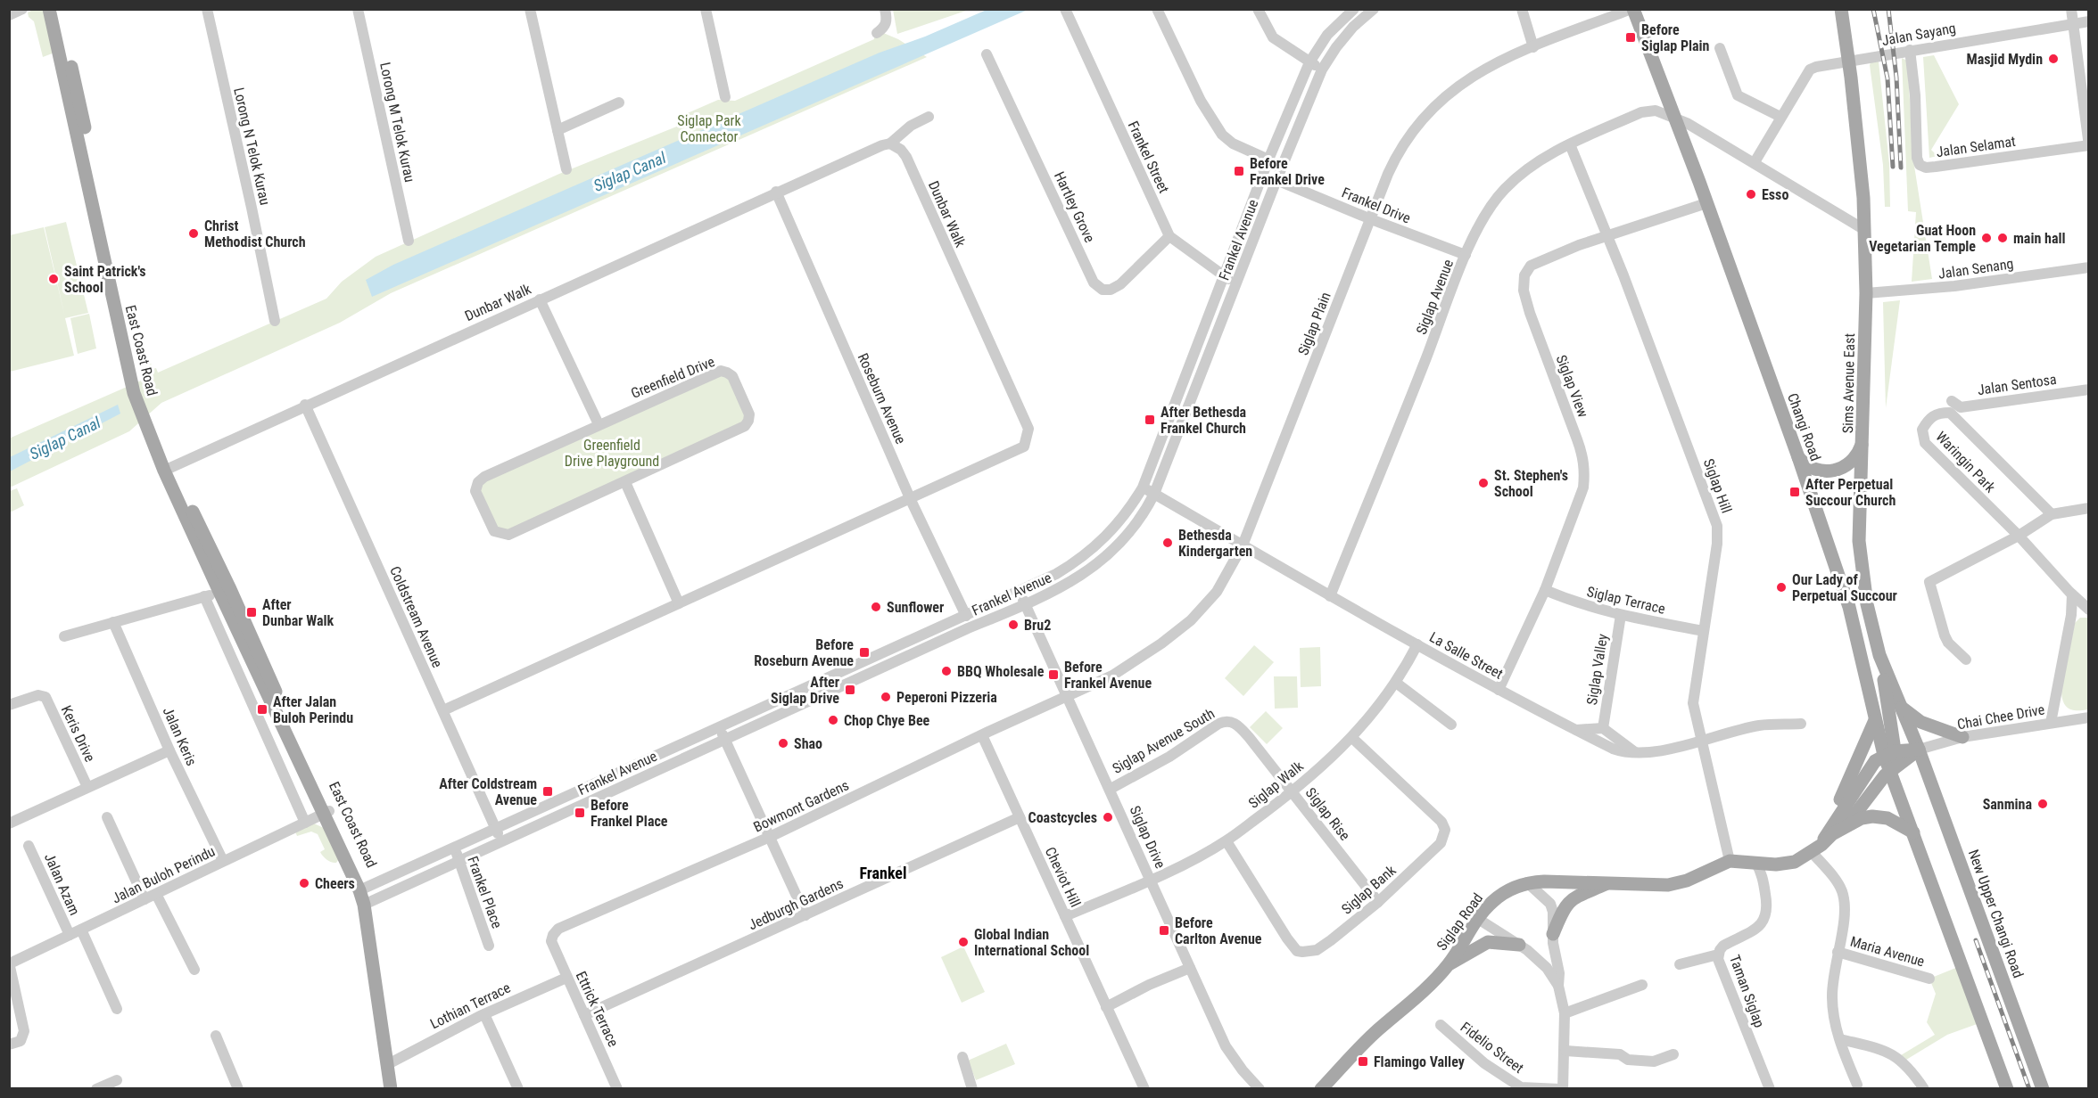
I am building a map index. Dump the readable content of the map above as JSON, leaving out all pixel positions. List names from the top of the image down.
{
  "streets": {
    "main road": [
      "East Coast Road",
      "Sims Avenue East",
      "Changi Road",
      "New Upper Changi Road",
      "Siglap Road"
    ],
    "street": [
      "Jalan Sayang",
      "Lorong M Telok Kurau",
      "Lorong N Telok Kurau",
      "Jalan Selamat",
      "Frankel Street",
      "Frankel Drive",
      "Hartley Grove",
      "Dunbar Walk",
      "Frankel Avenue",
      "Jalan Senang",
      "Siglap Avenue",
      "Siglap Plain",
      "Greenfield Drive",
      "Jalan Sentosa",
      "Siglap View",
      "Roseburn Avenue",
      "Waringin Park",
      "Siglap Hill",
      "Siglap Terrace",
      "Coldstream Avenue",
      "La Salle Street",
      "Siglap Valley",
      "Chai Chee Drive",
      "Keris Drive",
      "Jalan Keris",
      "Siglap Avenue South",
      "Siglap Walk",
      "Bowmont Gardens",
      "Siglap Rise",
      "Siglap Drive",
      "Jalan Buloh Perindu",
      "Cheviot Hill",
      "Jalan Azam",
      "Siglap Bank",
      "Frankel Place",
      "Jedburgh Gardens",
      "Maria Avenue",
      "Taman Siglap",
      "Lothian Terrace",
      "Ettrick Terrace",
      "Fidelio Street"
    ]
  },
  "crossings": [
    ["Jalan Sayang", "Jalan Selamat"],
    ["Jalan Sayang", "Sims Avenue East"],
    ["Frankel Street", "Hartley Grove"],
    ["Frankel Street", "Frankel Avenue"],
    ["Frankel Drive", "Frankel Avenue"],
    ["Frankel Drive", "Siglap Avenue"],
    ["Frankel Drive", "Siglap Plain"],
    ["Dunbar Walk", "East Coast Road"],
    ["Dunbar Walk", "Roseburn Avenue"],
    ["Dunbar Walk", "Coldstream Avenue"],
    ["Frankel Avenue", "East Coast Road"],
    ["Frankel Avenue", "Roseburn Avenue"],
    ["Frankel Avenue", "Coldstream Avenue"],
    ["Frankel Avenue", "La Salle Street"],
    ["Frankel Avenue", "Siglap Drive"],
    ["Frankel Avenue", "Frankel Place"],
    ["Jalan Senang", "Sims Avenue East"],
    ["Siglap Avenue", "Changi Road"],
    ["Siglap Avenue", "Siglap Hill"],
    ["Siglap Avenue", "La Salle Street"],
    ["Siglap Plain", "Changi Road"],
    ["Siglap Plain", "La Salle Street"],
    ["Siglap Plain", "Bowmont Gardens"],
    ["Siglap Plain", "Siglap Drive"],
    ["East Coast Road", "Jalan Buloh Perindu"],
    ["East Coast Road", "Lothian Terrace"],
    ["Sims Avenue East", "Chai Chee Drive"],
    ["Sims Avenue East", "New Upper Changi Road"],
    ["Sims Avenue East", "Siglap Road"],
    ["Jalan Sentosa", "Waringin Park"],
    ["Siglap View", "Changi Road"],
    ["Siglap View", "Siglap Hill"],
    ["Siglap View", "Siglap Terrace"],
    ["Siglap View", "La Salle Street"],
    ["Siglap Hill", "Siglap Terrace"],
    ["Siglap Hill", "La Salle Street"],
    ["Siglap Hill", "Siglap Road"],
    ["Siglap Terrace", "Siglap Valley"],
    ["La Salle Street", "Siglap Walk"],
    ["Chai Chee Drive", "New Upper Changi Road"],
    ["Chai Chee Drive", "Siglap Road"],
    ["Jalan Keris", "Jalan Buloh Perindu"],
    ["Siglap Avenue South", "Siglap Rise"],
    ["Siglap Avenue South", "Siglap Drive"],
    ["Siglap Walk", "Siglap Rise"],
    ["Siglap Walk", "Siglap Drive"],
    ["Siglap Walk", "Cheviot Hill"],
    ["Siglap Walk", "Siglap Bank"],
    ["Bowmont Gardens", "Siglap Drive"],
    ["Bowmont Gardens", "Cheviot Hill"],
    ["Bowmont Gardens", "Ettrick Terrace"],
    ["Siglap Rise", "Siglap Bank"],
    ["Jalan Buloh Perindu", "Jalan Azam"],
    ["Cheviot Hill", "Jedburgh Gardens"],
    ["Jedburgh Gardens", "Ettrick Terrace"],
    ["New Upper Changi Road", "Siglap Road"],
    ["Siglap Road", "Maria Avenue"],
    ["Siglap Road", "Taman Siglap"],
    ["Siglap Road", "Fidelio Street"],
    ["Lothian Terrace", "Ettrick Terrace"]
  ],
  "districts": ["Frankel"],
  "water": ["Siglap Canal"],
  "parks": ["Siglap Park Connector", "Greenfield Drive Playground"],
  "places": {
    "transit": [
      "Before Siglap Plain",
      "Before Frankel Drive",
      "After Bethesda Frankel Church",
      "After Perpetual Succour Church",
      "After Dunbar Walk",
      "Before Roseburn Avenue",
      "Before Frankel Avenue",
      "After Siglap Drive",
      "After Jalan Buloh Perindu",
      "After Coldstream Avenue",
      "Before Frankel Place",
      "Before Carlton Avenue",
      "Flamingo Valley"
    ],
    "other": [
      "Masjid Mydin",
      "Esso",
      "Christ Methodist Church",
      "Guat Hoon Vegetarian Temple",
      "main hall",
      "Saint Patrick's School",
      "St. Stephen's School",
      "Bethesda Kindergarten",
      "Our Lady of Perpetual Succour",
      "Sunflower",
      "Bru2",
      "BBQ Wholesale",
      "Peperoni Pizzeria",
      "Chop Chye Bee",
      "Shao",
      "Sanmina",
      "Coastcycles",
      "Cheers",
      "Global Indian International School"
    ]
  }
}
